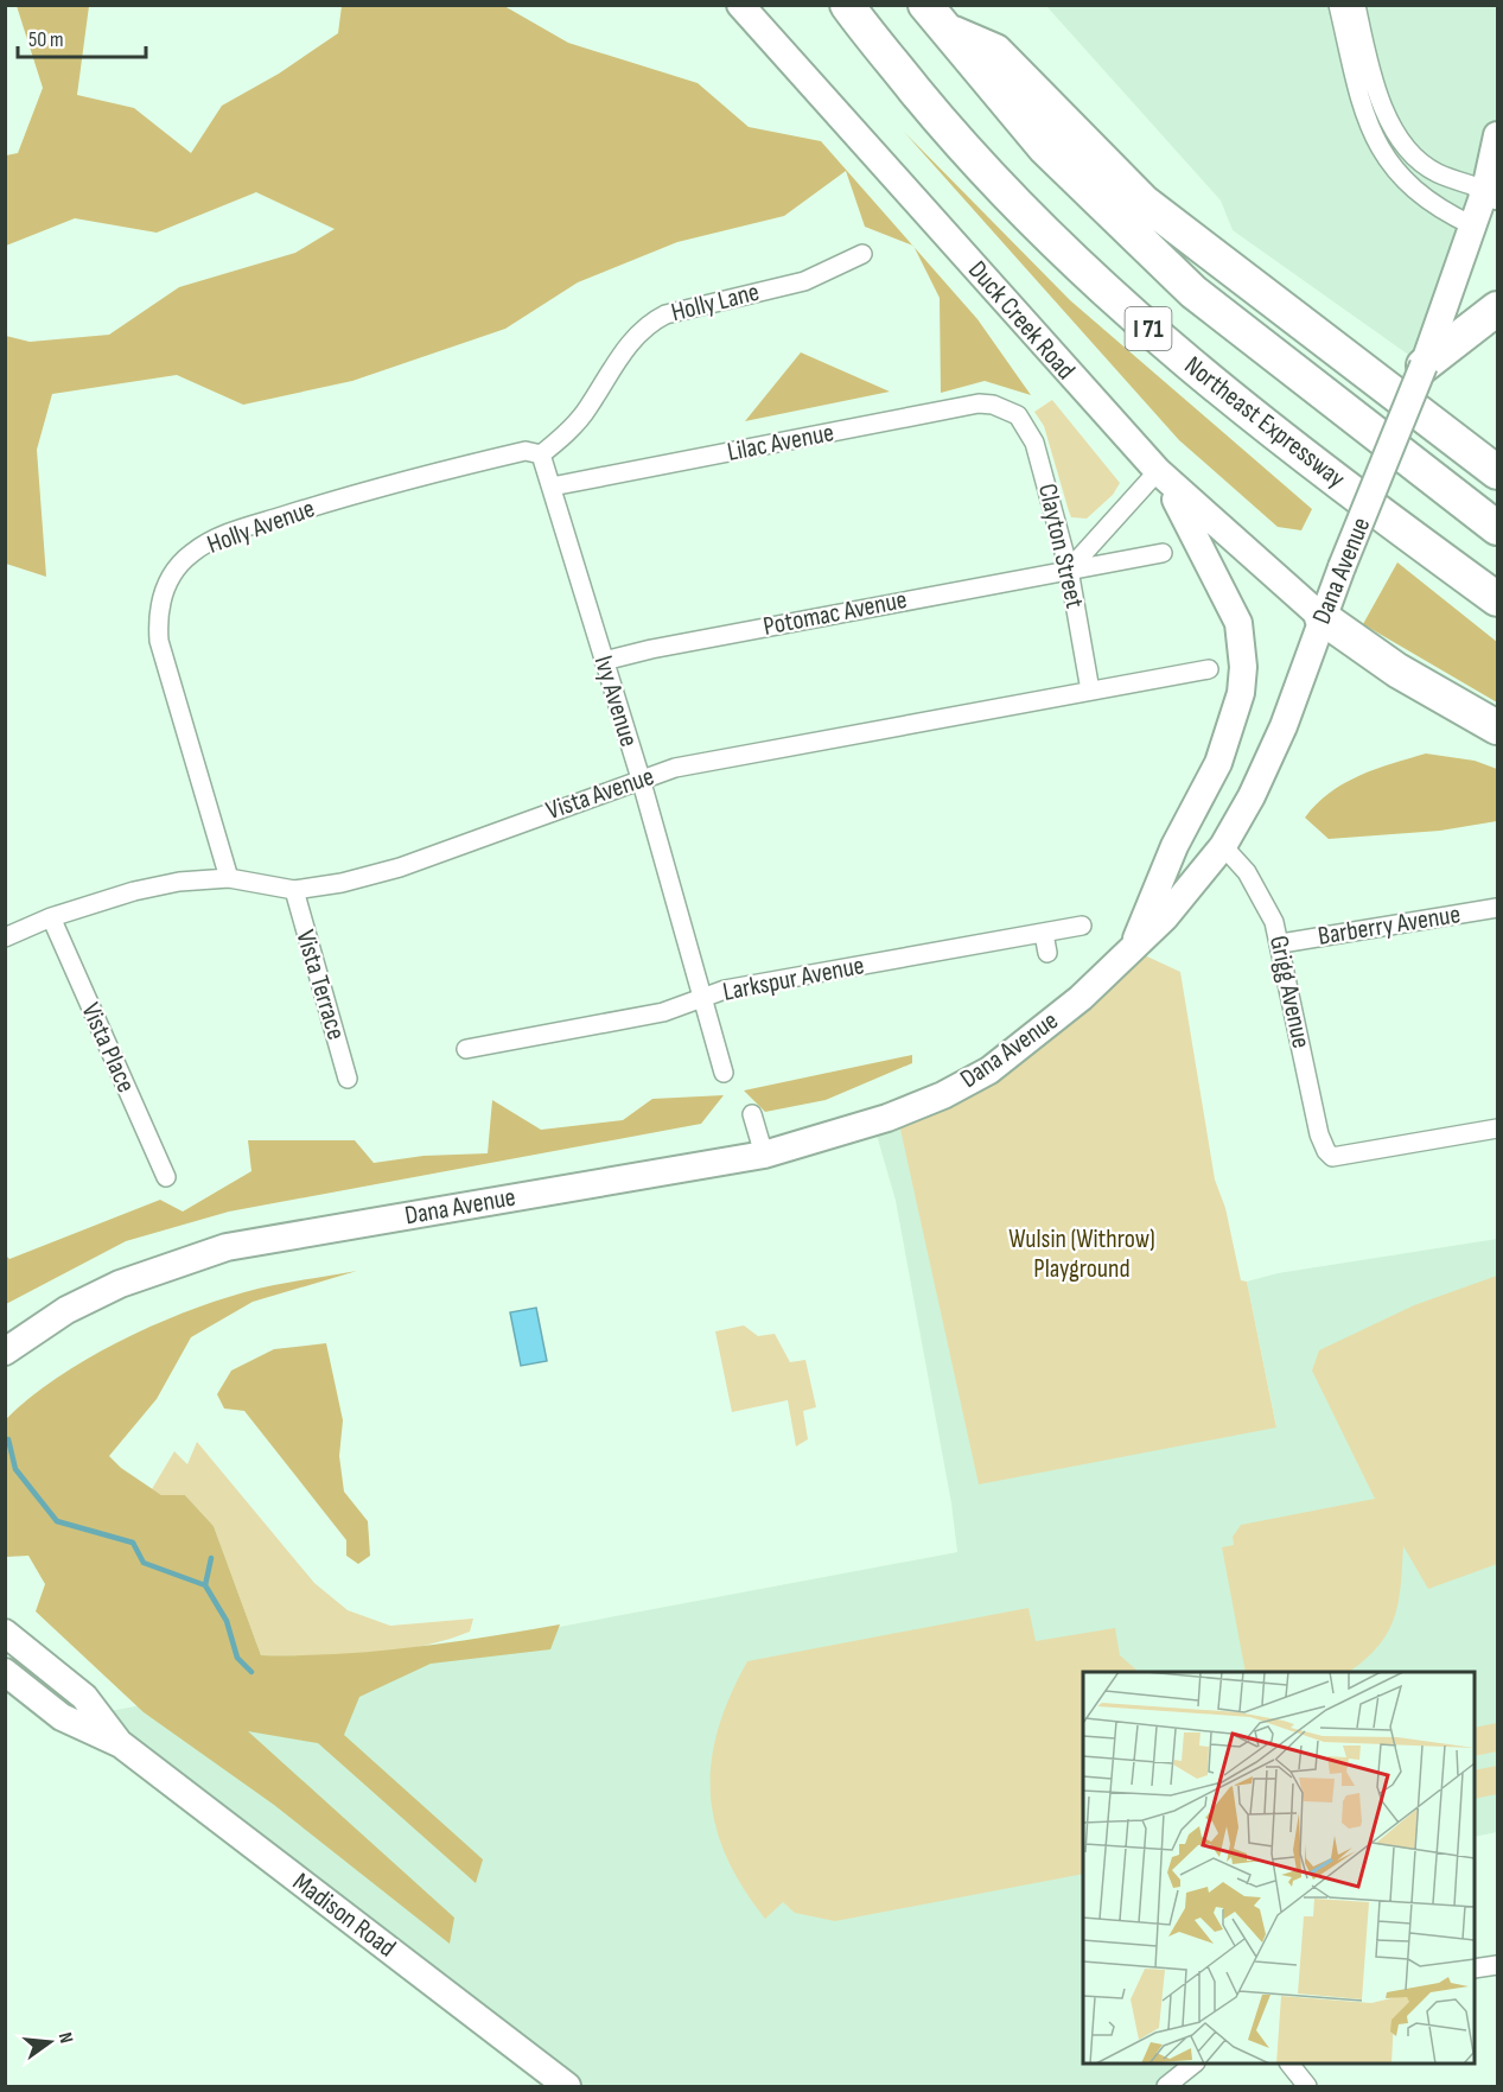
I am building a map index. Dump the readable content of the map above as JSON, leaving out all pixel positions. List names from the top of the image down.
{
  "streets": {
    "highway": ["I 71", "Northeast Expressway"],
    "street": [
      "Holly Lane",
      "Duck Creek Road",
      "Lilac Avenue",
      "Holly Avenue",
      "Clayton Street",
      "Dana Avenue",
      "Potomac Avenue",
      "Ivy Avenue",
      "Vista Avenue",
      "Barberry Avenue",
      "Larkspur Avenue",
      "Vista Terrace",
      "Grigg Avenue",
      "Vista Place",
      "Madison Road"
    ]
  },
  "crossings": [
    ["Holly Lane", "Holly Avenue"],
    ["Holly Lane", "Ivy Avenue"],
    ["Duck Creek Road", "Dana Avenue"],
    ["Lilac Avenue", "Clayton Street"],
    ["Lilac Avenue", "Ivy Avenue"],
    ["Holly Avenue", "Ivy Avenue"],
    ["Holly Avenue", "Vista Avenue"],
    ["Clayton Street", "Potomac Avenue"],
    ["Clayton Street", "Vista Avenue"],
    ["Dana Avenue", "Grigg Avenue"],
    ["Potomac Avenue", "Ivy Avenue"],
    ["Ivy Avenue", "Vista Avenue"],
    ["Ivy Avenue", "Larkspur Avenue"],
    ["Vista Avenue", "Vista Terrace"],
    ["Vista Avenue", "Vista Place"],
    ["Barberry Avenue", "Grigg Avenue"]
  ],
  "parks": ["Wulsin (Withrow) Playground"],
  "scale_bar": "50 m",
  "north": "right"
}
